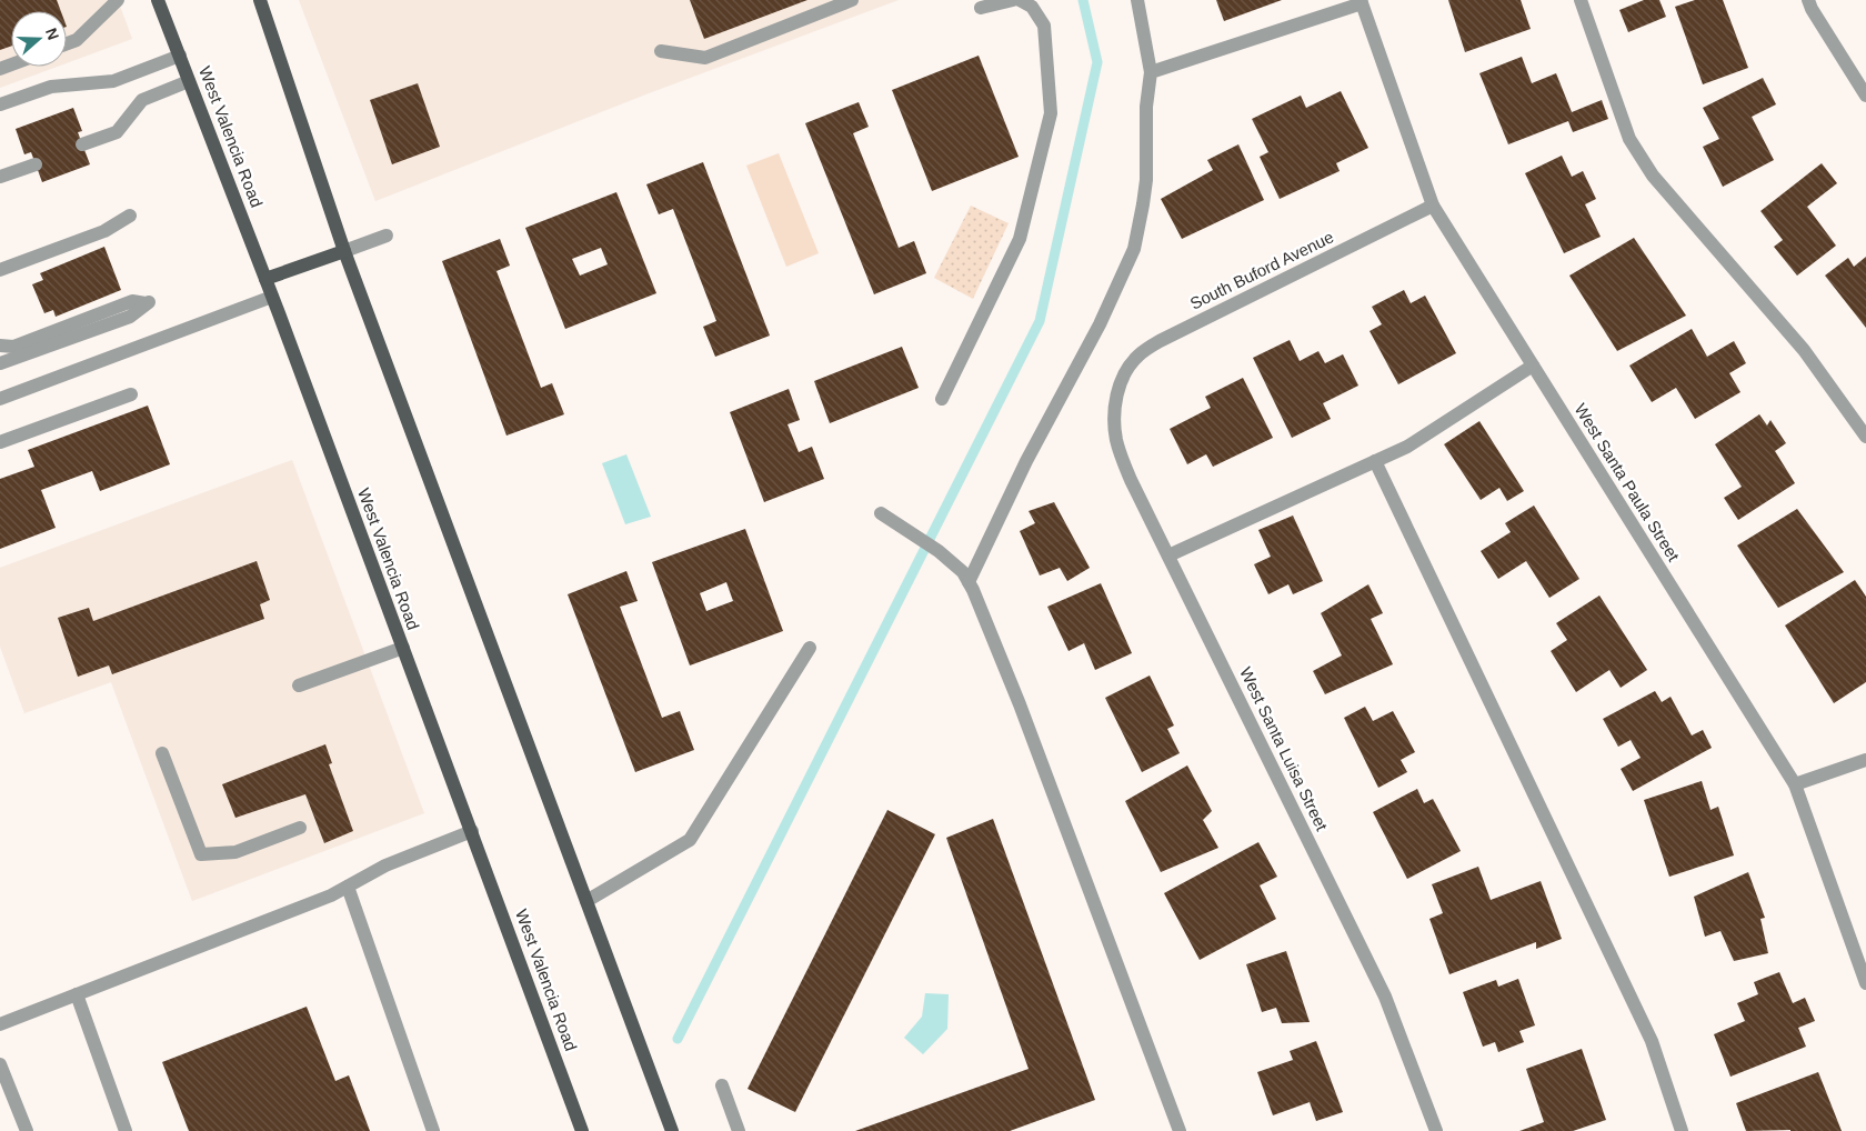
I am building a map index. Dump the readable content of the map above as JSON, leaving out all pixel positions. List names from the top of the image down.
{
  "streets": {
    "main road": ["West Valencia Road"],
    "street": ["South Buford Avenue", "West Santa Paula Street", "West Santa Luisa Street"]
  },
  "crossings": [
    ["South Buford Avenue", "West Santa Paula Street"],
    ["South Buford Avenue", "West Santa Luisa Street"]
  ],
  "north": "right"
}
